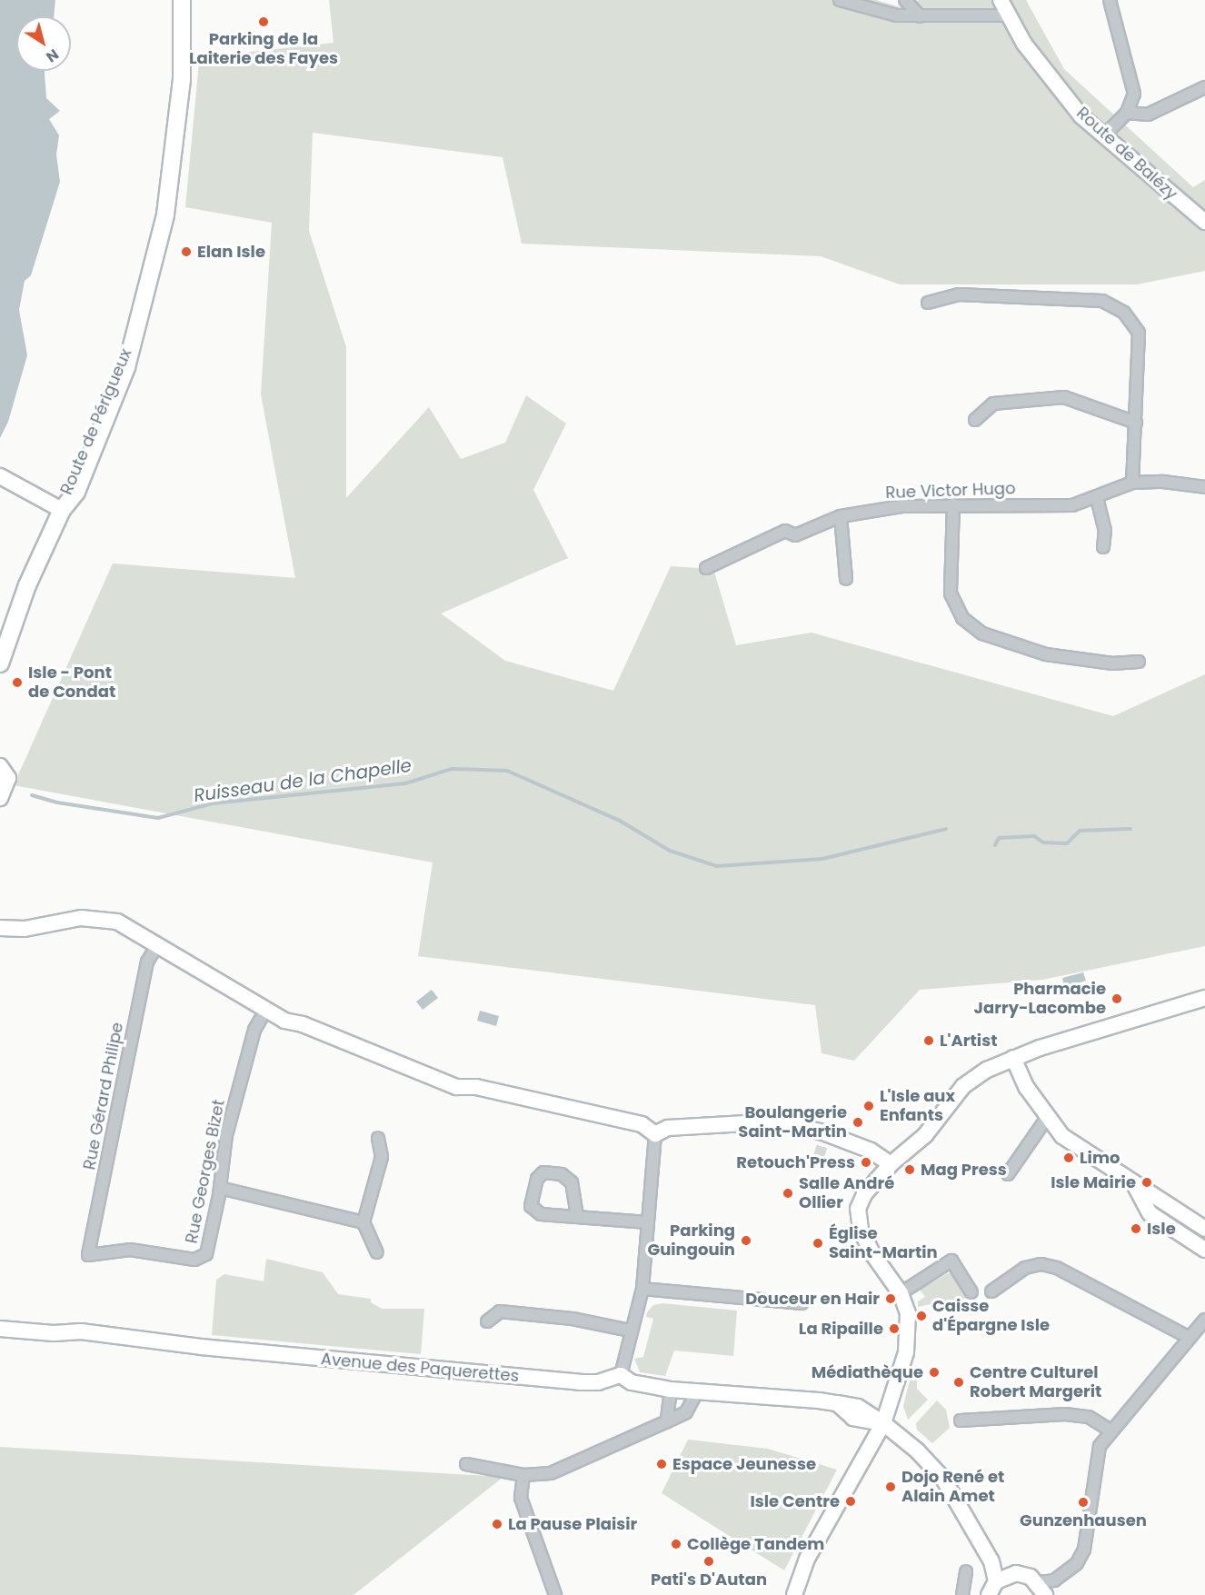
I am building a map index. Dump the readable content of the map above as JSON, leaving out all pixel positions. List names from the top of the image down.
{
  "streets": {
    "main road": ["Route de Périgueux"],
    "street": [
      "Route de Balézy",
      "Rue Victor Hugo",
      "Rue Gérard Philipe",
      "Rue Georges Bizet",
      "Avenue des Paquerettes"
    ]
  },
  "crossings": [
    ["Rue Gérard Philipe", "Rue Georges Bizet"]
  ],
  "water": ["Ruisseau de la Chapelle"],
  "places": [
    "Parking de la Laiterie des Fayes",
    "Elan Isle",
    "Isle - Pont de Condat",
    "Pharmacie Jarry-Lacombe",
    "L'Artist",
    "L'Isle aux Enfants",
    "Boulangerie Saint-Martin",
    "Limo",
    "Retouch'Press",
    "Mag Press",
    "Isle Mairie",
    "Salle André Ollier",
    "Isle",
    "Parking Guingouin",
    "Église Saint-Martin",
    "Douceur en Hair",
    "Caisse d'Épargne Isle",
    "La Ripaille",
    "Médiathèque",
    "Centre Culturel Robert Margerit",
    "Espace Jeunesse",
    "Dojo René et Alain Amet",
    "Isle Centre",
    "Gunzenhausen",
    "La Pause Plaisir",
    "Collège Tandem",
    "Pati's D'Autan"
  ],
  "north": "bottom right"
}
